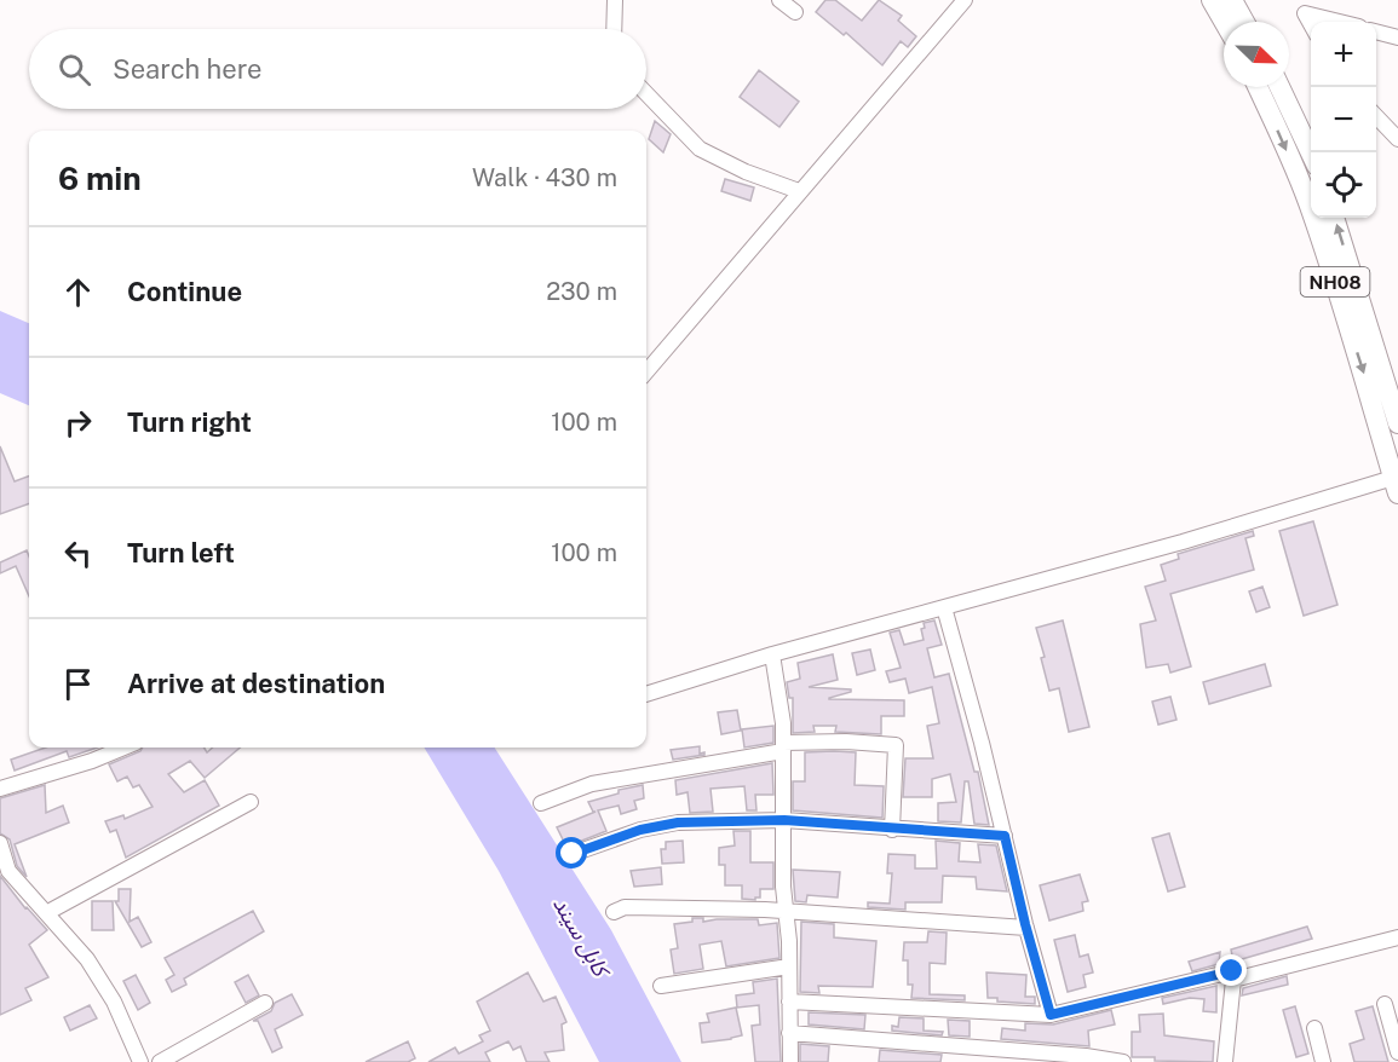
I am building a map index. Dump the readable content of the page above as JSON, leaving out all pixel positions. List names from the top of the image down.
{
  "streets": {
    "highway": ["NH08"]
  },
  "water": ["کابل سيند"],
  "north": "bottom right",
  "page": {
    "map_buttons": ["+", "−"],
    "search": "Search here",
    "heading": ["6 min", "Walk · 430 m"],
    "list": [
      ["Continue", "230 m"],
      ["Turn right", "100 m"],
      ["Turn left", "100 m"],
      "Arrive at destination"
    ]
  }
}
